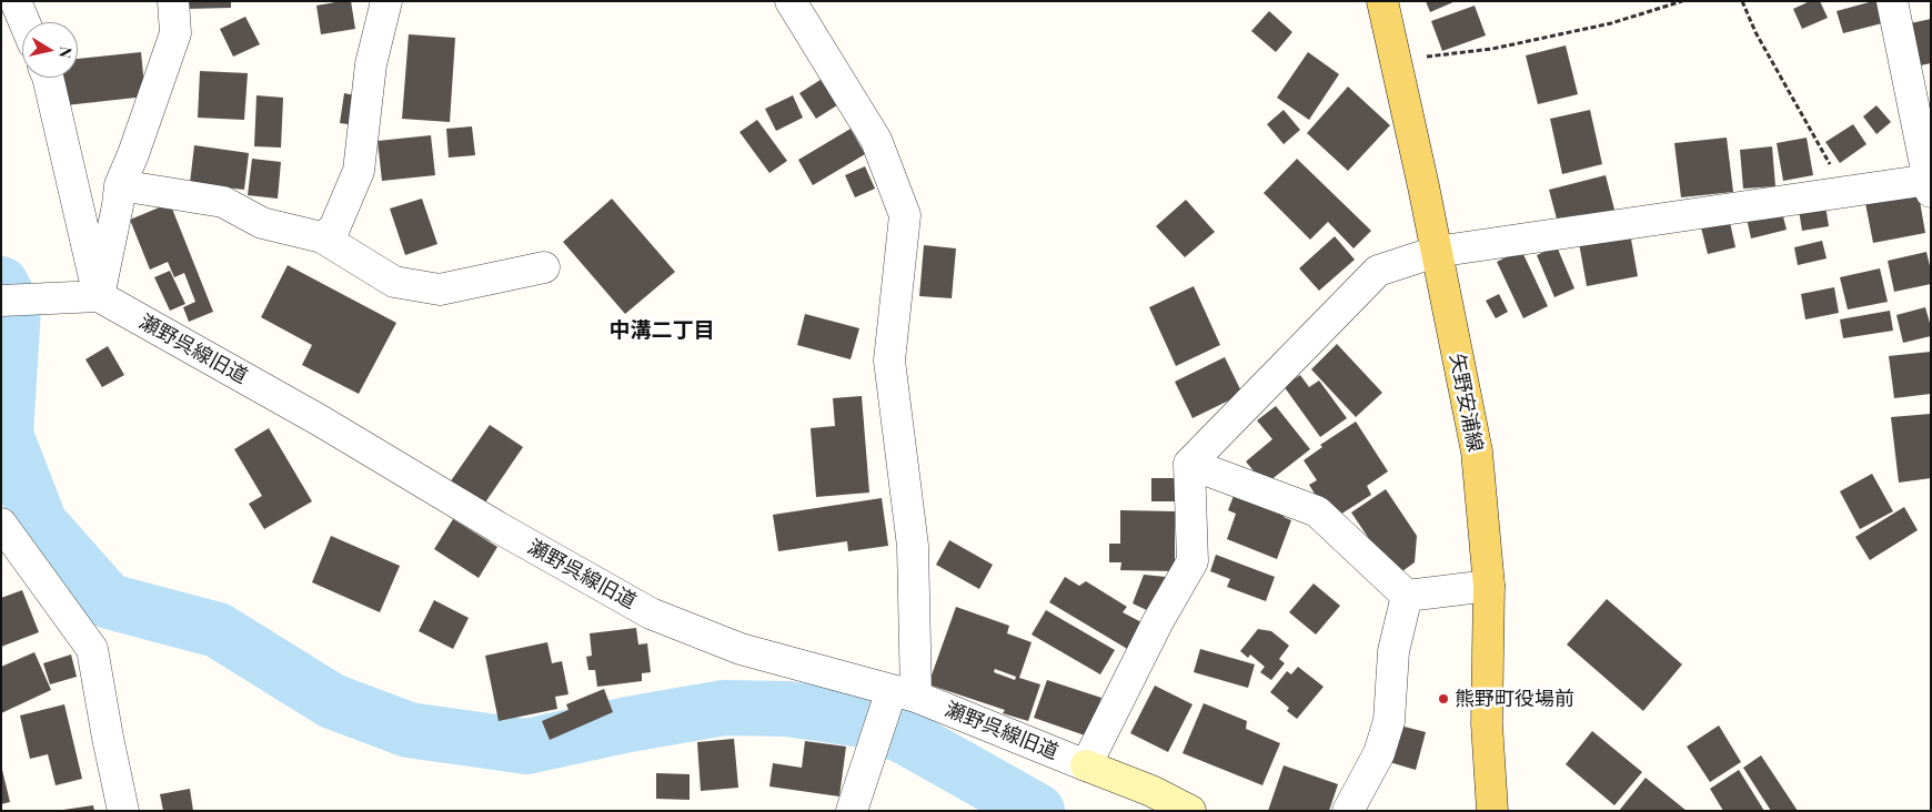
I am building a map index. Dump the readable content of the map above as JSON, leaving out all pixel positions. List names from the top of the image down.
{
  "streets": {
    "main road": ["矢野安浦線"],
    "street": ["瀬野呉線旧道"]
  },
  "districts": ["中溝二丁目"],
  "places": ["熊野町役場前"],
  "north": "right"
}
